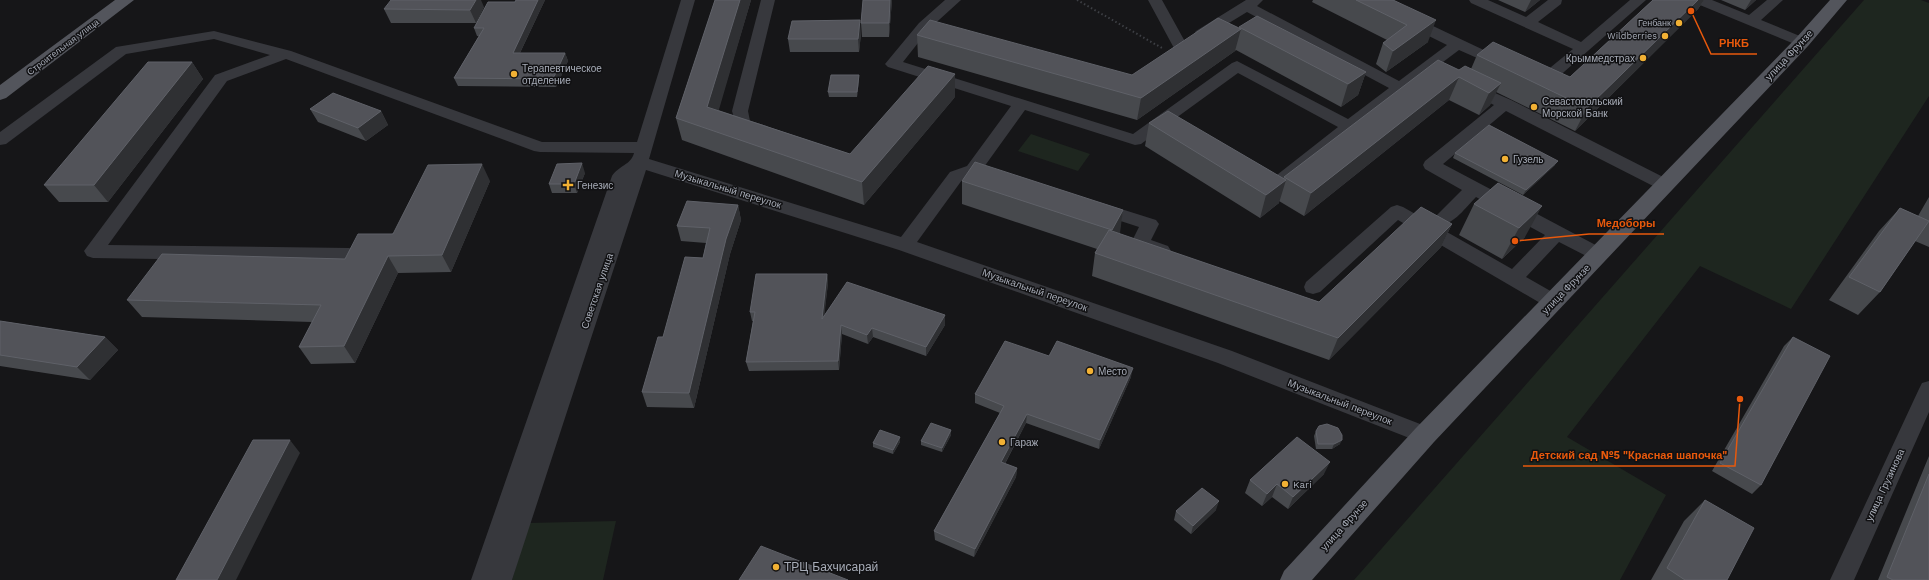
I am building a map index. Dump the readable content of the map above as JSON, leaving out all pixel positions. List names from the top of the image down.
{
  "streets": {
    "main road": ["Строительная улица", "улица Фрунзе"],
    "street": ["Музыкальный переулок", "Советская улица", "улица Грузинова"]
  },
  "crossings": [
    ["улица Фрунзе", "Музыкальный переулок"],
    ["Музыкальный переулок", "Советская улица"]
  ],
  "places": {
    "other": [
      "РНКБ",
      "Генбанк",
      "Wildberries",
      "Крыммедстрах",
      "Терапевтическое отделение",
      "Севастопольский Морской Банк",
      "Гузель",
      "Медоборы",
      "Место",
      "Детский сад №5 \"Красная шапочка\"",
      "Гараж",
      "Kari",
      "ТРЦ Бахчисарай"
    ],
    "health": ["Генезис"]
  }
}
